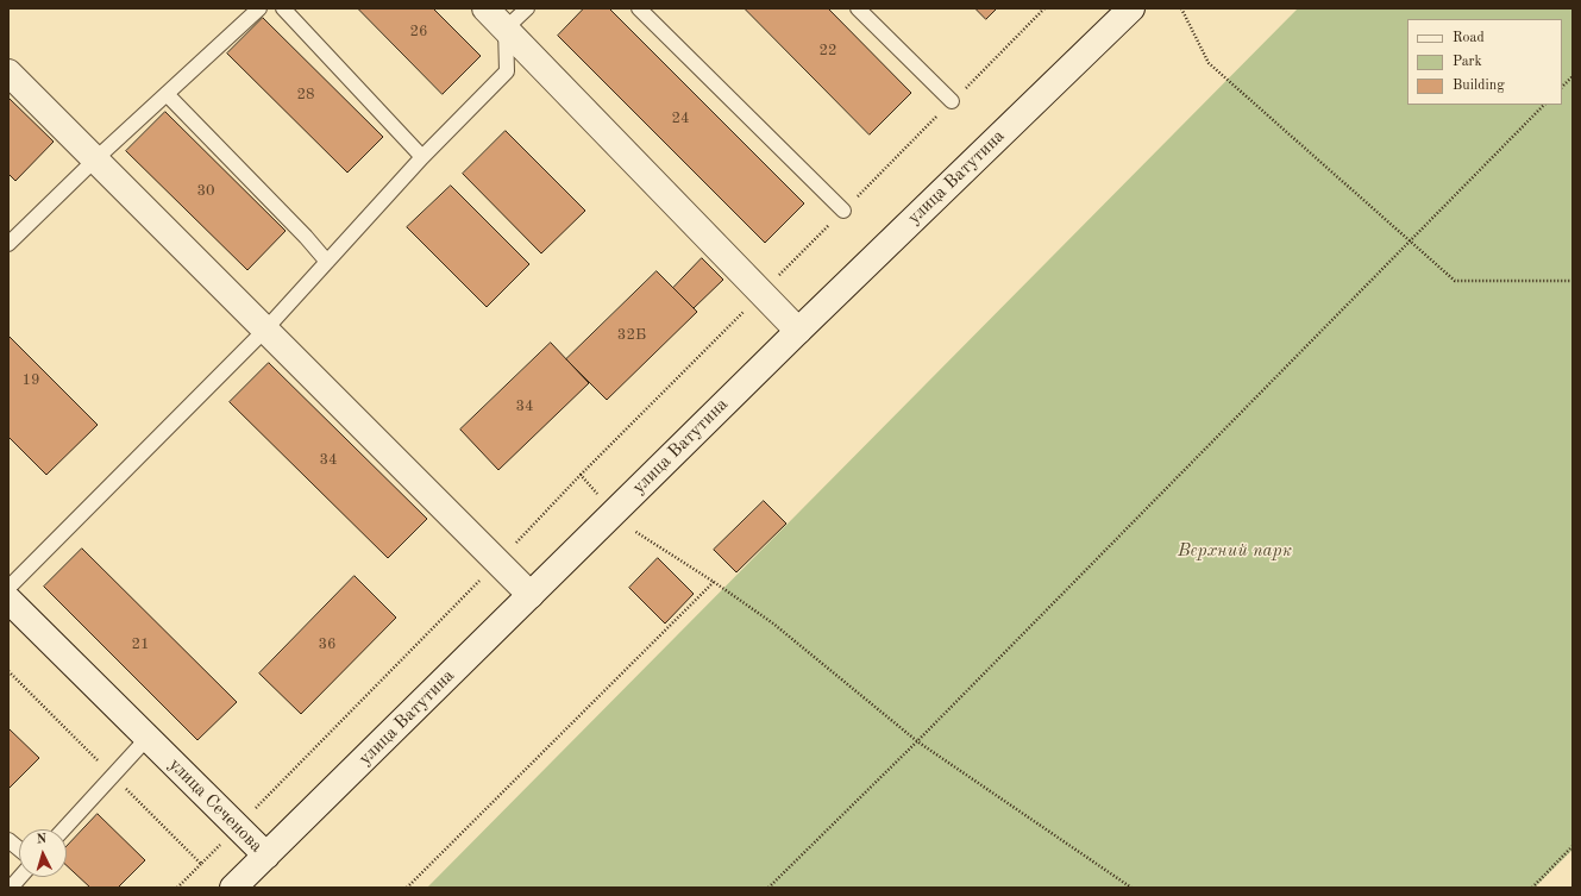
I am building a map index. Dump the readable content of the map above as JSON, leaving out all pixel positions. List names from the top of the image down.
{
  "streets": {
    "street": ["улица Ватутина", "улица Сеченова"]
  },
  "crossings": [
    ["улица Ватутина", "улица Сеченова"]
  ],
  "parks": ["Верхний парк"],
  "house_numbers": [
    "26",
    "22",
    "28",
    "24",
    "30",
    "32Б",
    "19",
    "34",
    "34",
    "21",
    "36"
  ],
  "legend": ["Road", "Park", "Building"],
  "north": "top"
}
